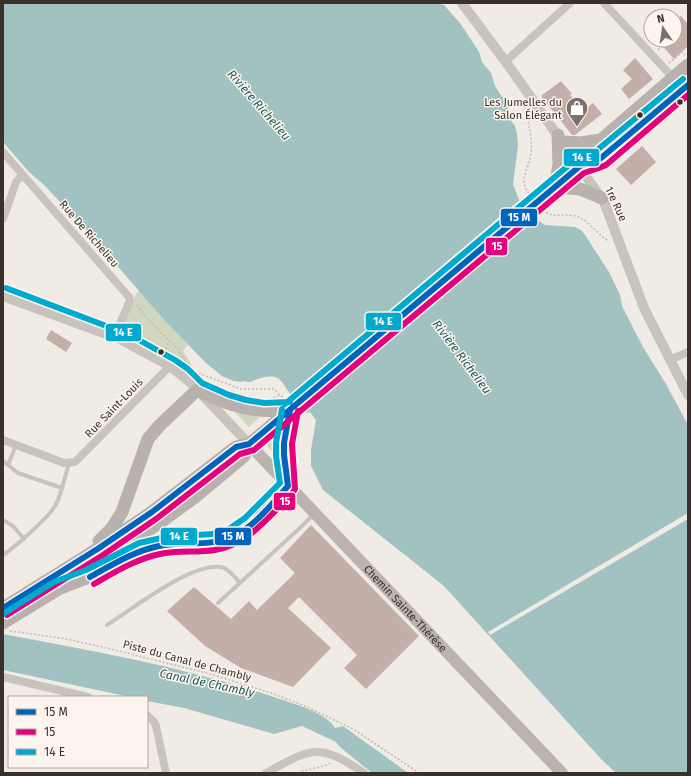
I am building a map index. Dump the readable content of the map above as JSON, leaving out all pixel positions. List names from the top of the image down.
{
  "streets": {
    "main road": ["Chemin Sainte-Thérèse"],
    "street": ["1re Rue", "Rue De Richelieu", "Rue Saint-Louis"],
    "path": ["Piste du Canal de Chambly"]
  },
  "water": ["Rivière Richelieu", "Canal de Chambly"],
  "places": {
    "shop": ["Les Jumelles du Salon Élégant"]
  },
  "lines": ["transit line 15"],
  "legend": ["15 M", "15", "14 E"],
  "north": "top"
}
